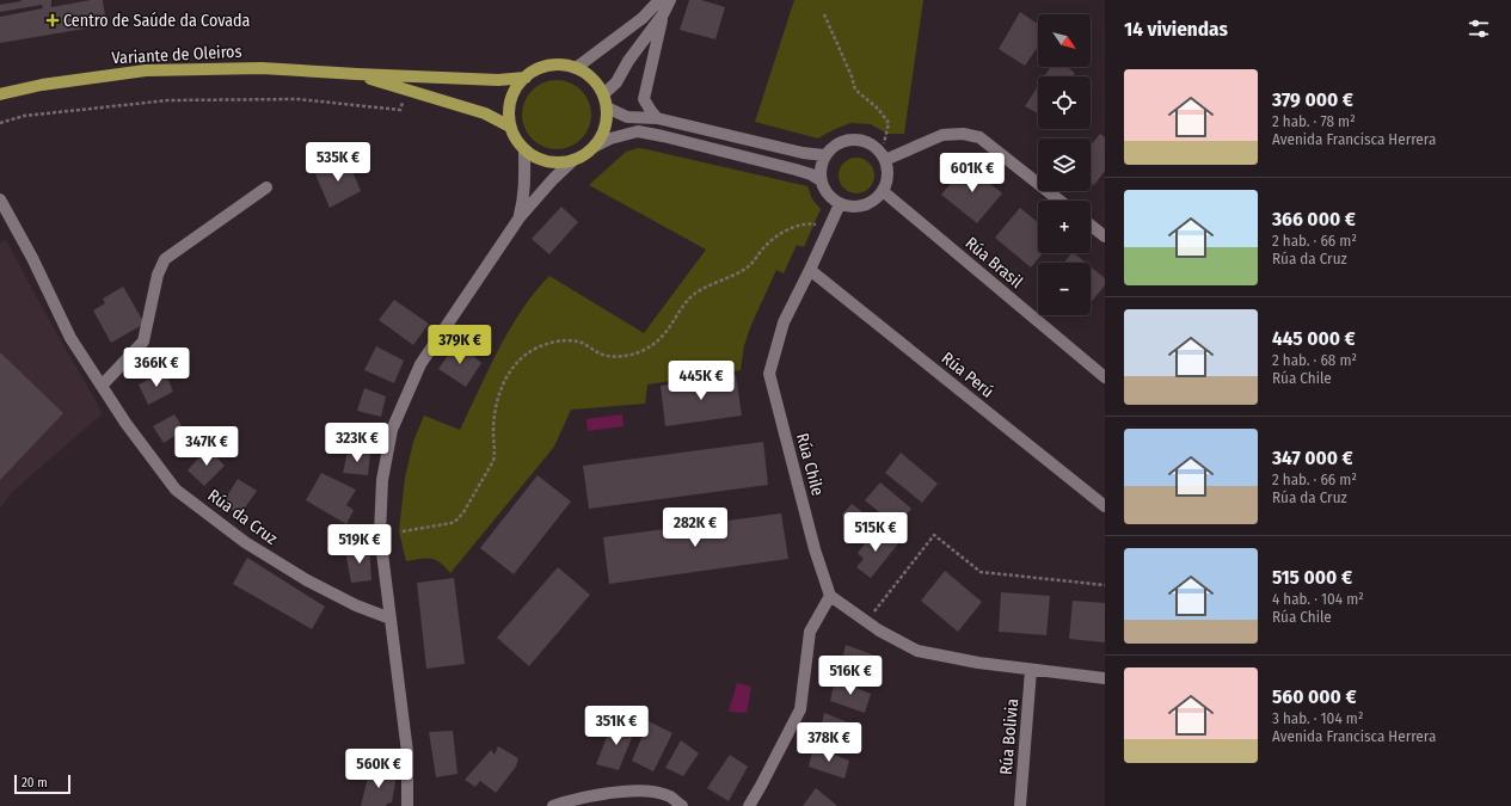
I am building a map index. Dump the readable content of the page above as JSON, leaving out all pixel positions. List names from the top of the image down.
{
  "streets": {
    "main road": ["Variante de Oleiros"],
    "street": [
      "Rúa Brasil",
      "Rúa Perú",
      "Rúa Chile",
      "Rúa da Cruz",
      "Rúa Bolivia"
    ]
  },
  "crossings": [
    ["Rúa Brasil", "Rúa Chile"],
    ["Rúa Perú", "Rúa Chile"]
  ],
  "places": {
    "health": ["Centro de Saúde da Covada"]
  },
  "scale_bar": "20 m",
  "north": "bottom right",
  "page": {
    "heading": "14 viviendas",
    "map_buttons": ["+", "−"],
    "list": [
      {
        "name": "379 000 €",
        "note": "2 hab. · 78 m² · Avenida Francisca Herrera"
      },
      {
        "name": "366 000 €",
        "note": "2 hab. · 66 m² · Rúa da Cruz"
      },
      {
        "name": "445 000 €",
        "note": "2 hab. · 68 m² · Rúa Chile"
      },
      {
        "name": "347 000 €",
        "note": "2 hab. · 66 m² · Rúa da Cruz"
      },
      {
        "name": "515 000 €",
        "note": "4 hab. · 104 m² · Rúa Chile"
      },
      {
        "name": "560 000 €",
        "note": "3 hab. · 104 m² · Avenida Francisca Herrera"
      }
    ],
    "price": [
      "535K €",
      "601K €",
      "379K €",
      "366K €",
      "445K €",
      "323K €",
      "347K €",
      "282K €",
      "515K €",
      "519K €",
      "516K €",
      "351K €",
      "378K €",
      "560K €"
    ],
    "scale": "20 m"
  }
}
